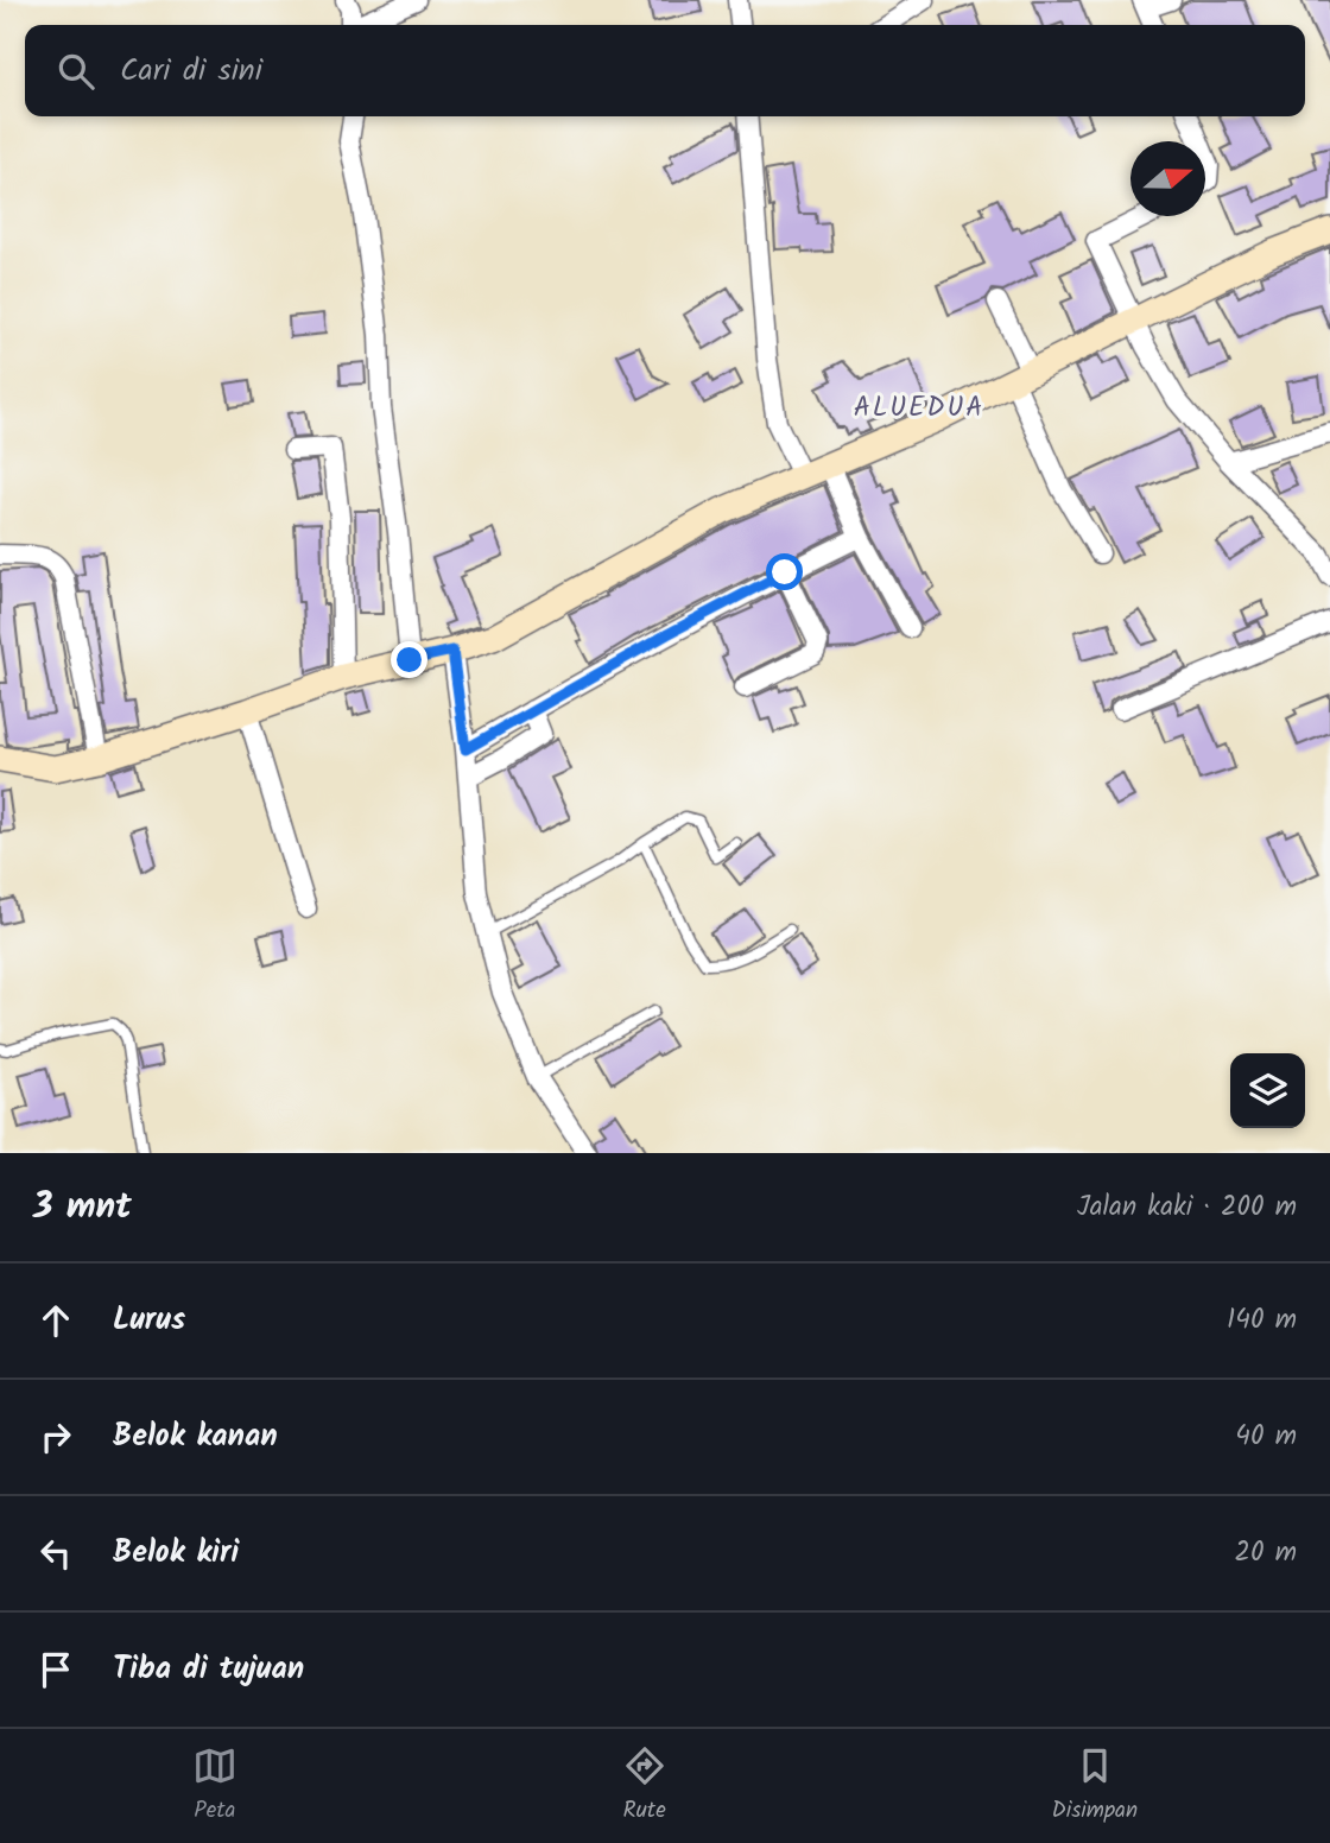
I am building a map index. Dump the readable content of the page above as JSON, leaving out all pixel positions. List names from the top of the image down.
{
  "districts": ["ALUEDUA"],
  "north": "right",
  "page": {
    "search": "Cari di sini",
    "heading": ["3 mnt", "Jalan kaki · 200 m"],
    "list": [
      ["Lurus", "140 m"],
      ["Belok kanan", "40 m"],
      ["Belok kiri", "20 m"],
      "Tiba di tujuan"
    ],
    "nav": ["Peta", "Rute", "Disimpan"]
  }
}
